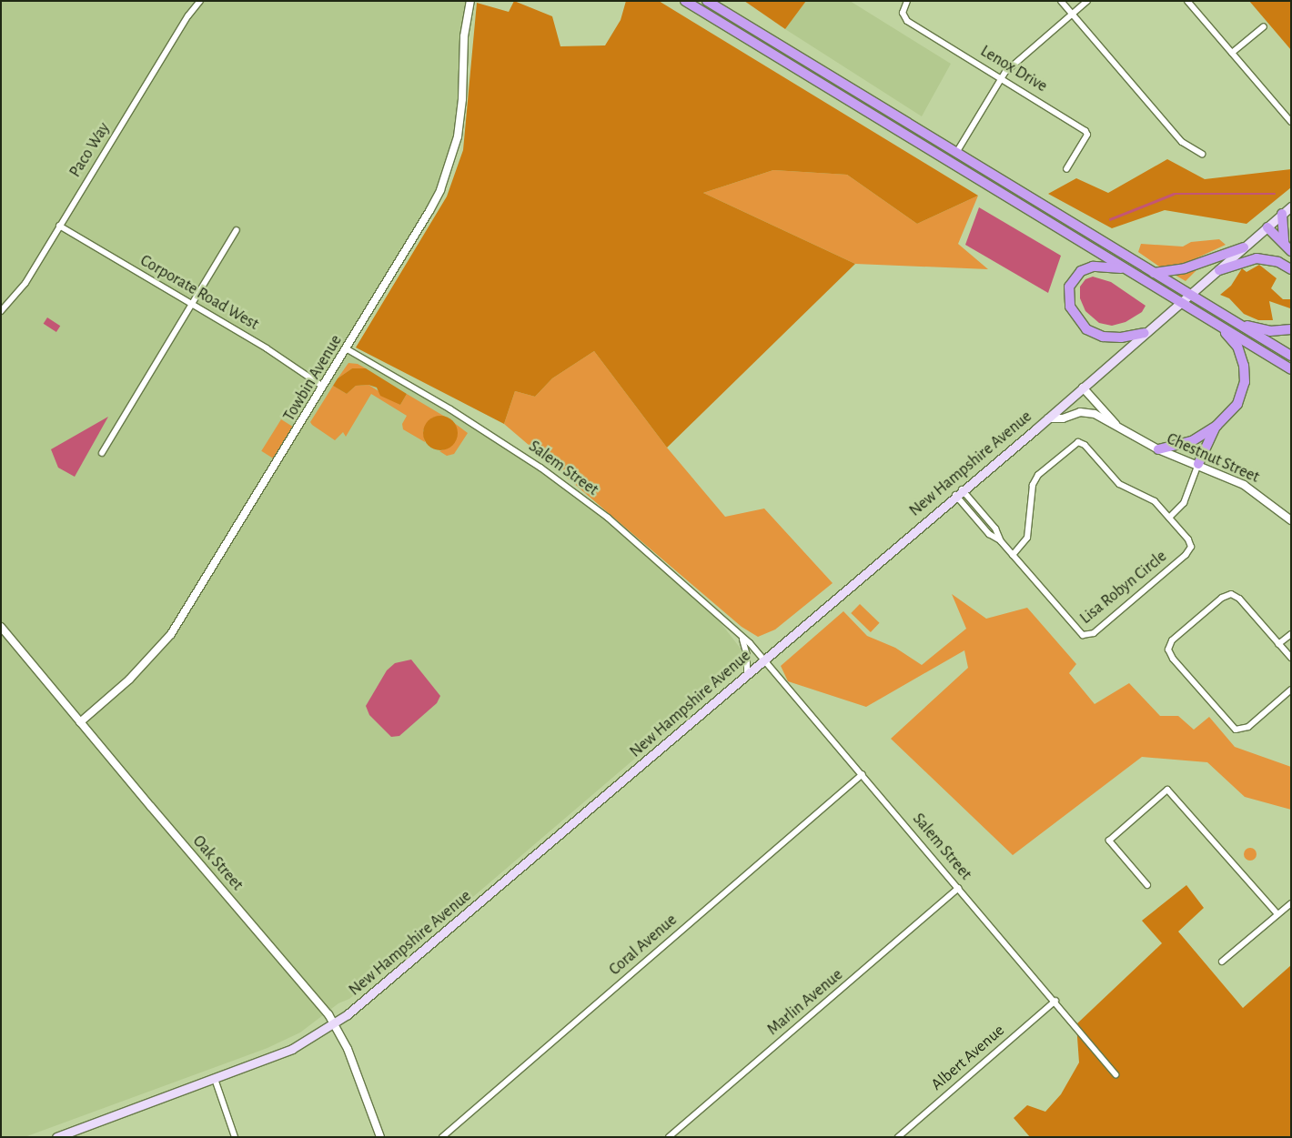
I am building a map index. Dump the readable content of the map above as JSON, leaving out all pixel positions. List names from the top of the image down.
{
  "streets": {
    "main road": ["New Hampshire Avenue"],
    "street": [
      "Lenox Drive",
      "Paco Way",
      "Corporate Road West",
      "Towbin Avenue",
      "Chestnut Street",
      "Salem Street",
      "Lisa Robyn Circle",
      "Oak Street",
      "Coral Avenue",
      "Marlin Avenue",
      "Albert Avenue"
    ]
  },
  "crossings": [
    ["Paco Way", "Corporate Road West"],
    ["Corporate Road West", "Towbin Avenue"],
    ["Towbin Avenue", "Salem Street"],
    ["Towbin Avenue", "Oak Street"],
    ["Chestnut Street", "New Hampshire Avenue"],
    ["New Hampshire Avenue", "Salem Street"],
    ["New Hampshire Avenue", "Lisa Robyn Circle"],
    ["New Hampshire Avenue", "Oak Street"],
    ["Salem Street", "Coral Avenue"],
    ["Salem Street", "Marlin Avenue"],
    ["Salem Street", "Albert Avenue"]
  ]
}
